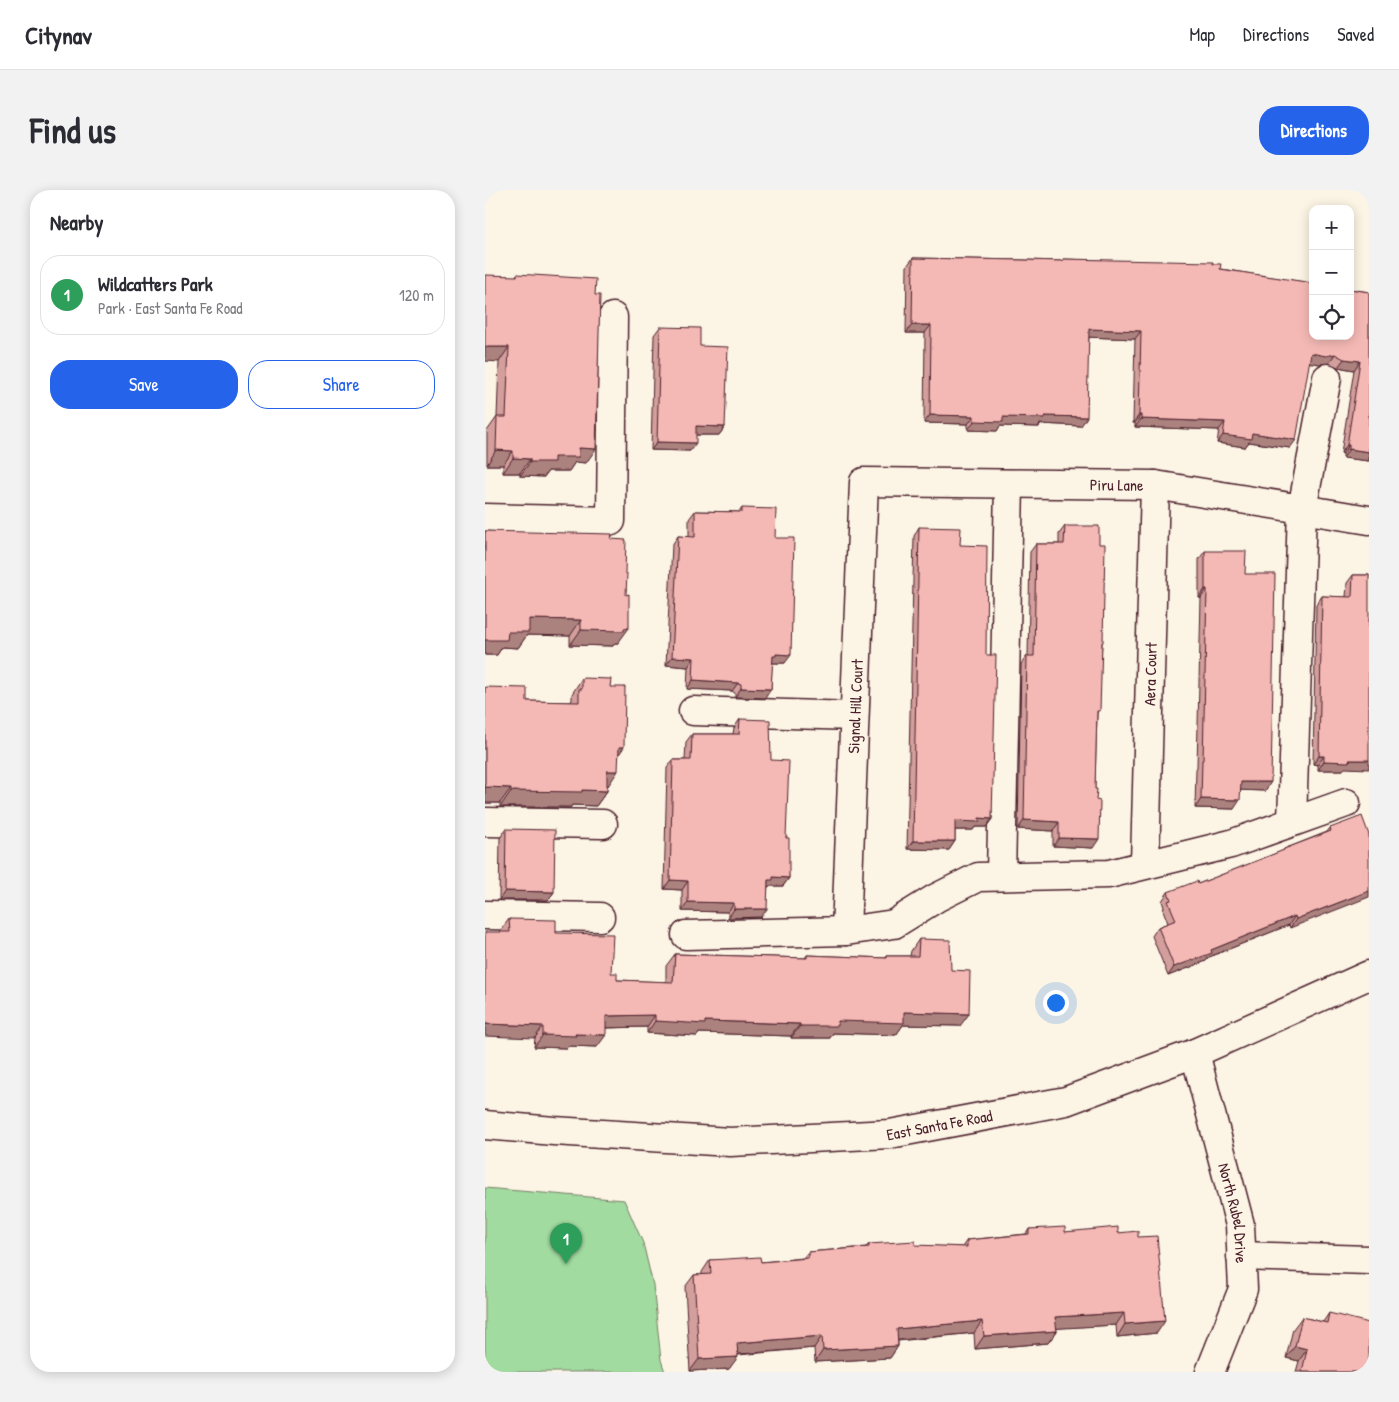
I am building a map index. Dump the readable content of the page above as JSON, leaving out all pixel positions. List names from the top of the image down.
{
  "streets": {
    "street": [
      "Piru Lane",
      "Aera Court",
      "Signal Hill Court",
      "East Santa Fe Road",
      "North Rubel Drive"
    ]
  },
  "crossings": [
    ["Piru Lane", "Aera Court"],
    ["Piru Lane", "Signal Hill Court"],
    ["East Santa Fe Road", "North Rubel Drive"]
  ],
  "page": {
    "header": "Citynav",
    "nav": ["Map", "Directions", "Saved"],
    "buttons": [
      "Directions",
      ["Save", "Share"]
    ],
    "title": "Find us",
    "heading": "Nearby",
    "map_buttons": ["+", "−"],
    "list": [
      {
        "mark": "1",
        "name": "Wildcatters Park",
        "note": "Park · East Santa Fe Road",
        "value": "120 m"
      }
    ],
    "pins": "1"
  }
}
